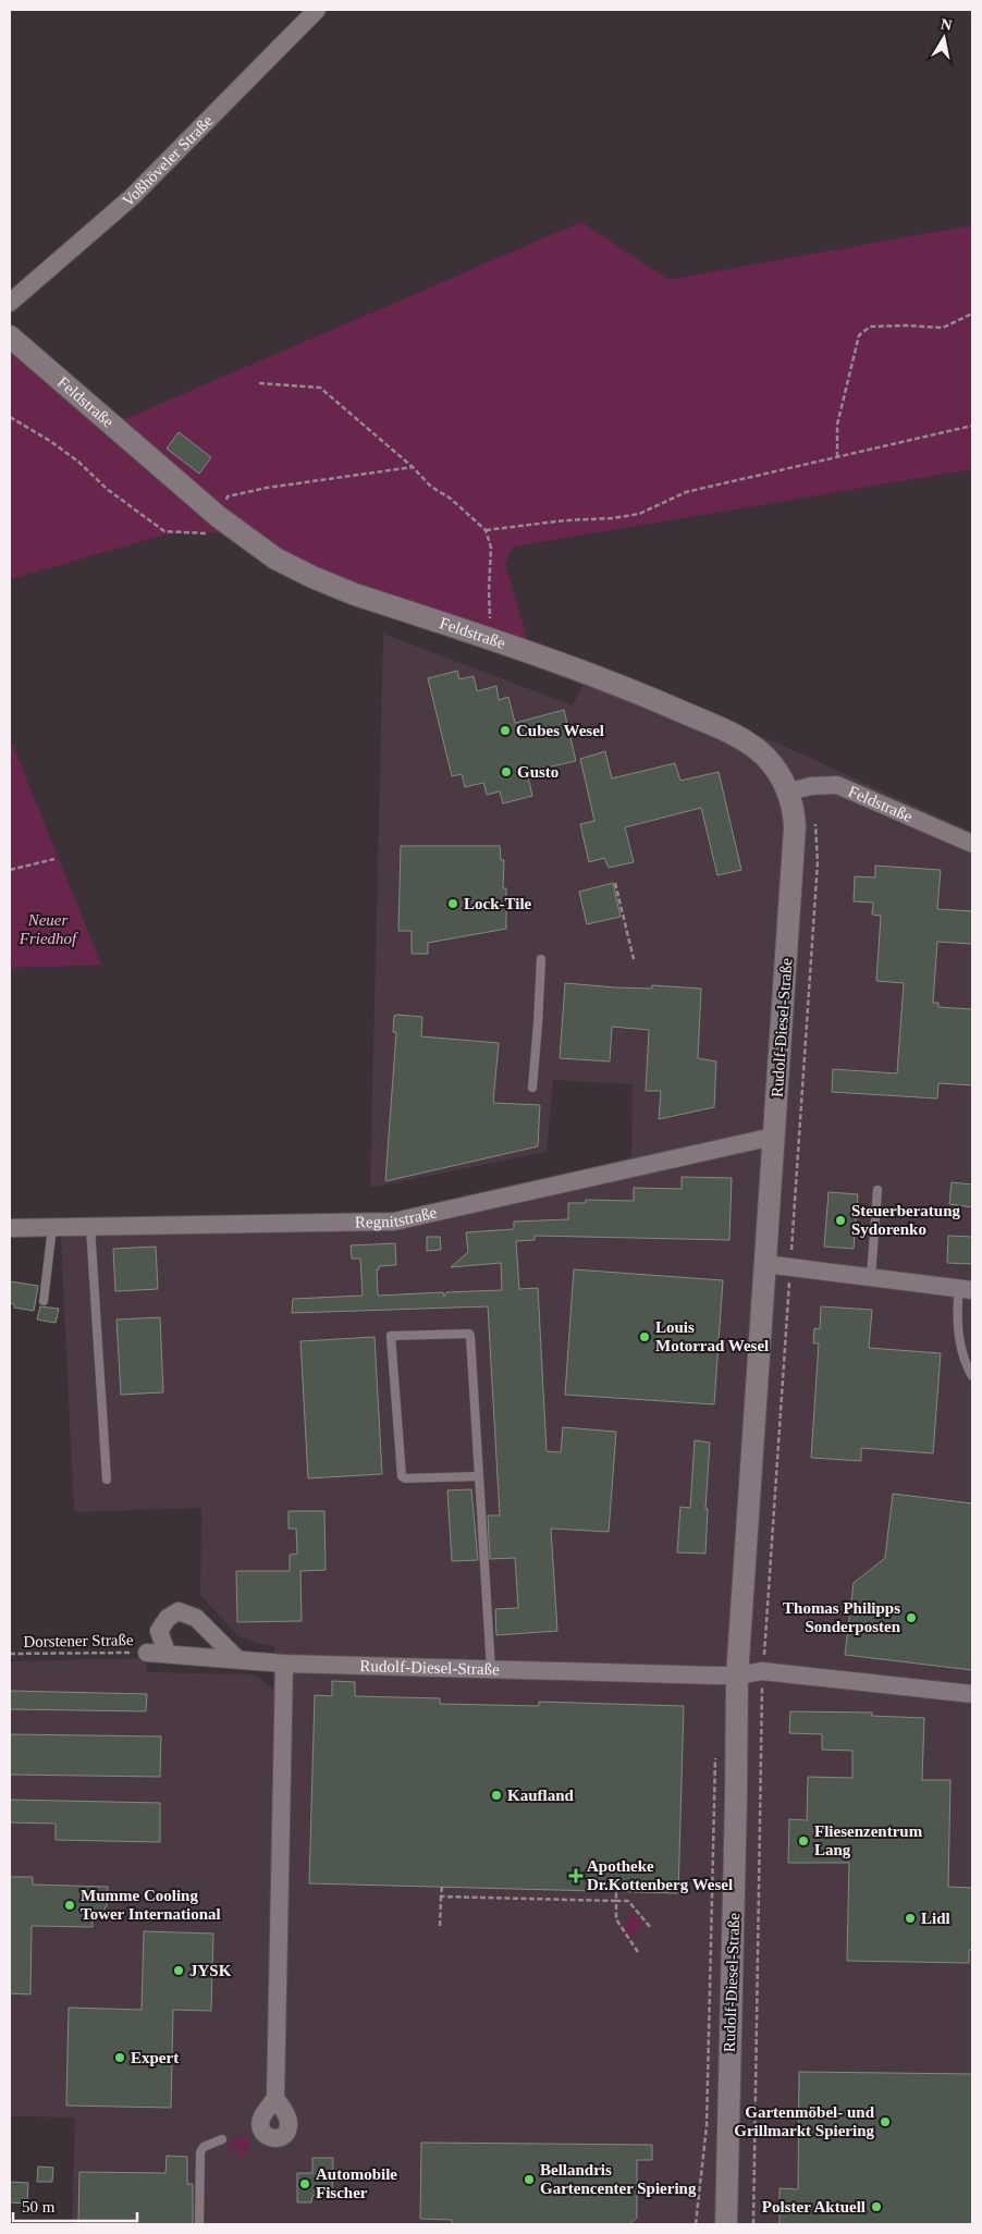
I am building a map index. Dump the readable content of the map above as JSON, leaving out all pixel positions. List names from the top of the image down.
{
  "streets": {
    "street": [
      "Voßhöveler Straße",
      "Feldstraße",
      "Rudolf-Diesel-Straße",
      "Regnitstraße"
    ],
    "path": ["Dorstener Straße"]
  },
  "crossings": [
    ["Feldstraße", "Rudolf-Diesel-Straße"],
    ["Rudolf-Diesel-Straße", "Regnitstraße"],
    ["Rudolf-Diesel-Straße", "Dorstener Straße"]
  ],
  "parks": ["Neuer Friedhof"],
  "places": {
    "other": [
      "Cubes Wesel",
      "Gusto",
      "Lock-Tile",
      "Steuerberatung Sydorenko",
      "Louis Motorrad Wesel",
      "Thomas Philipps Sonderposten",
      "Kaufland",
      "Fliesenzentrum Lang",
      "Mumme Cooling Tower International",
      "Lidl",
      "JYSK",
      "Expert",
      "Gartenmöbel- und Grillmarkt Spiering",
      "Bellandris Gartencenter Spiering",
      "Automobile Fischer",
      "Polster Aktuell"
    ],
    "health": ["Apotheke Dr.Kottenberg Wesel"]
  },
  "scale_bar": "50 m",
  "north": "top"
}
